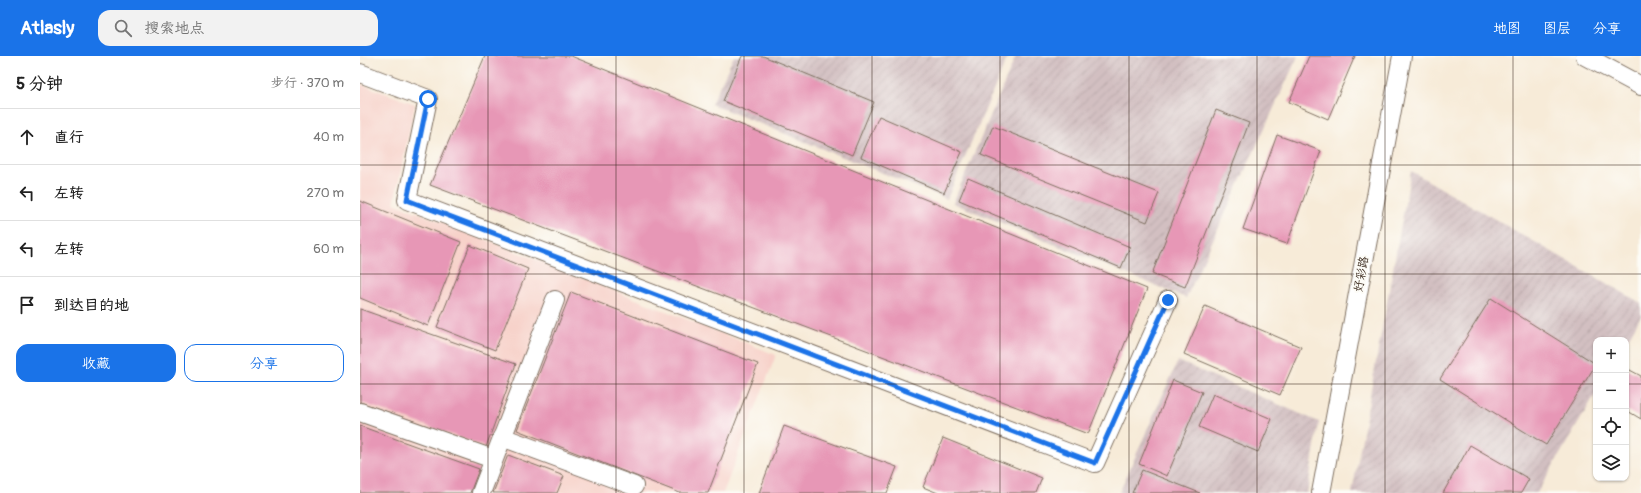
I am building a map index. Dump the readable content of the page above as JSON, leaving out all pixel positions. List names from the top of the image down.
{
  "streets": {
    "street": ["好彩路"]
  },
  "page": {
    "header": "Atlasly",
    "search": "搜索地点",
    "nav": ["地图", "图层", "分享"],
    "heading": ["5 分钟", "步行 · 370 m"],
    "list": [
      ["直行", "40 m"],
      ["左转", "270 m"],
      ["左转", "60 m"],
      "到达目的地"
    ],
    "buttons": ["收藏", "分享"],
    "map_buttons": ["+", "−"]
  }
}
